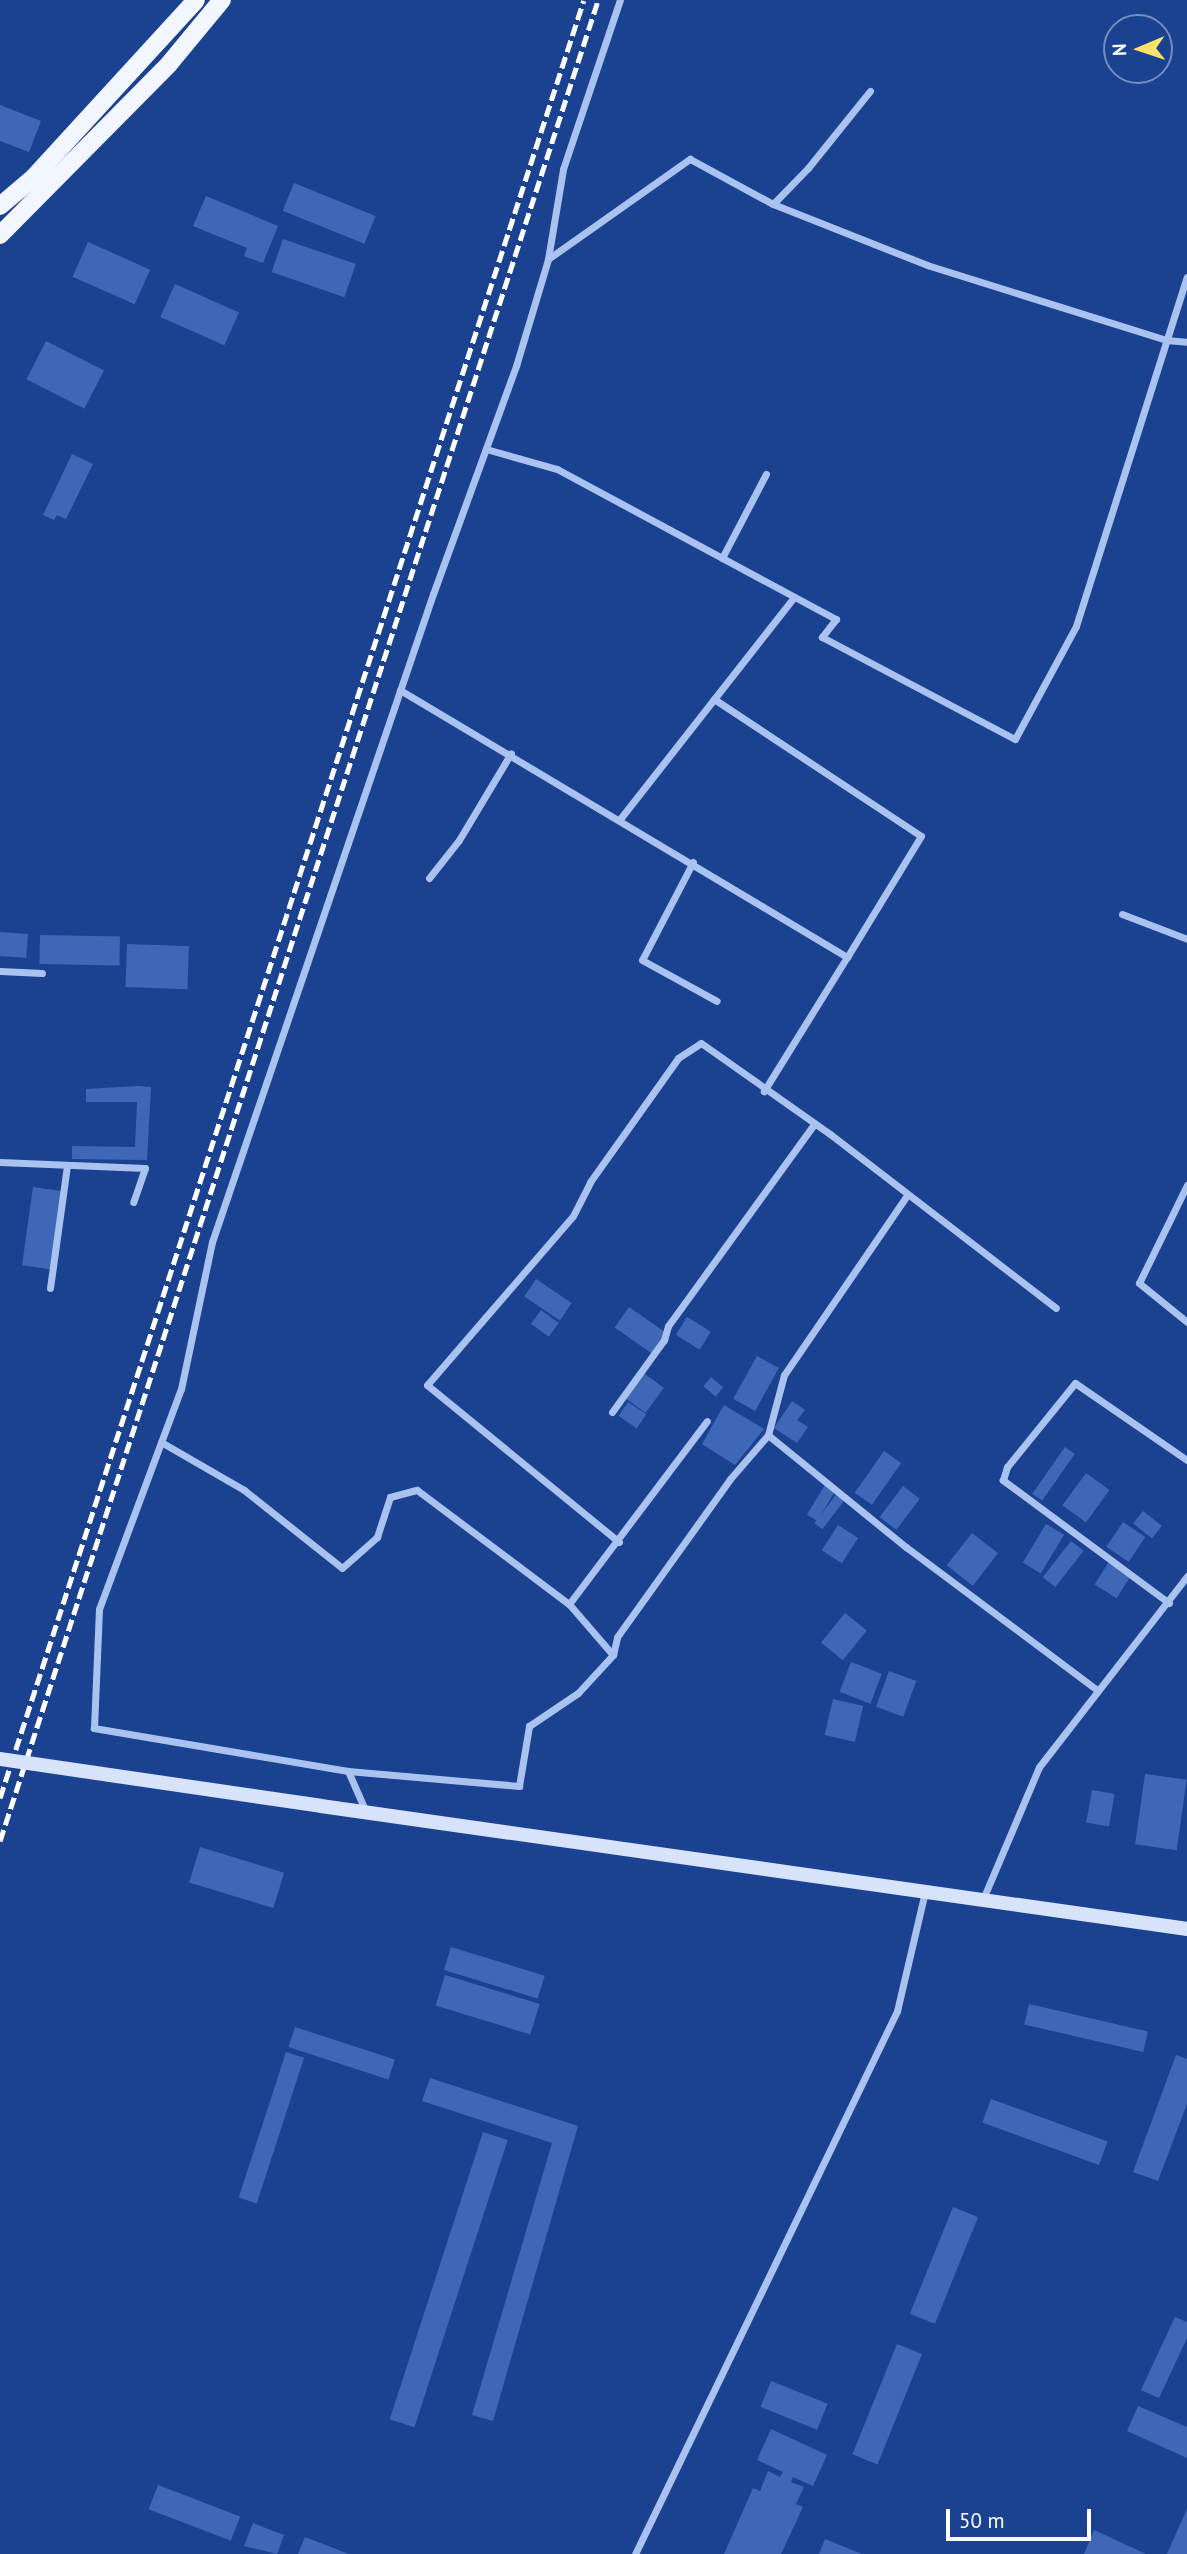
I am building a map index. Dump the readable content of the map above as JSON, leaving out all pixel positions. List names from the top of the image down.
{
  "scale_bar": "50 m",
  "north": "left"
}
